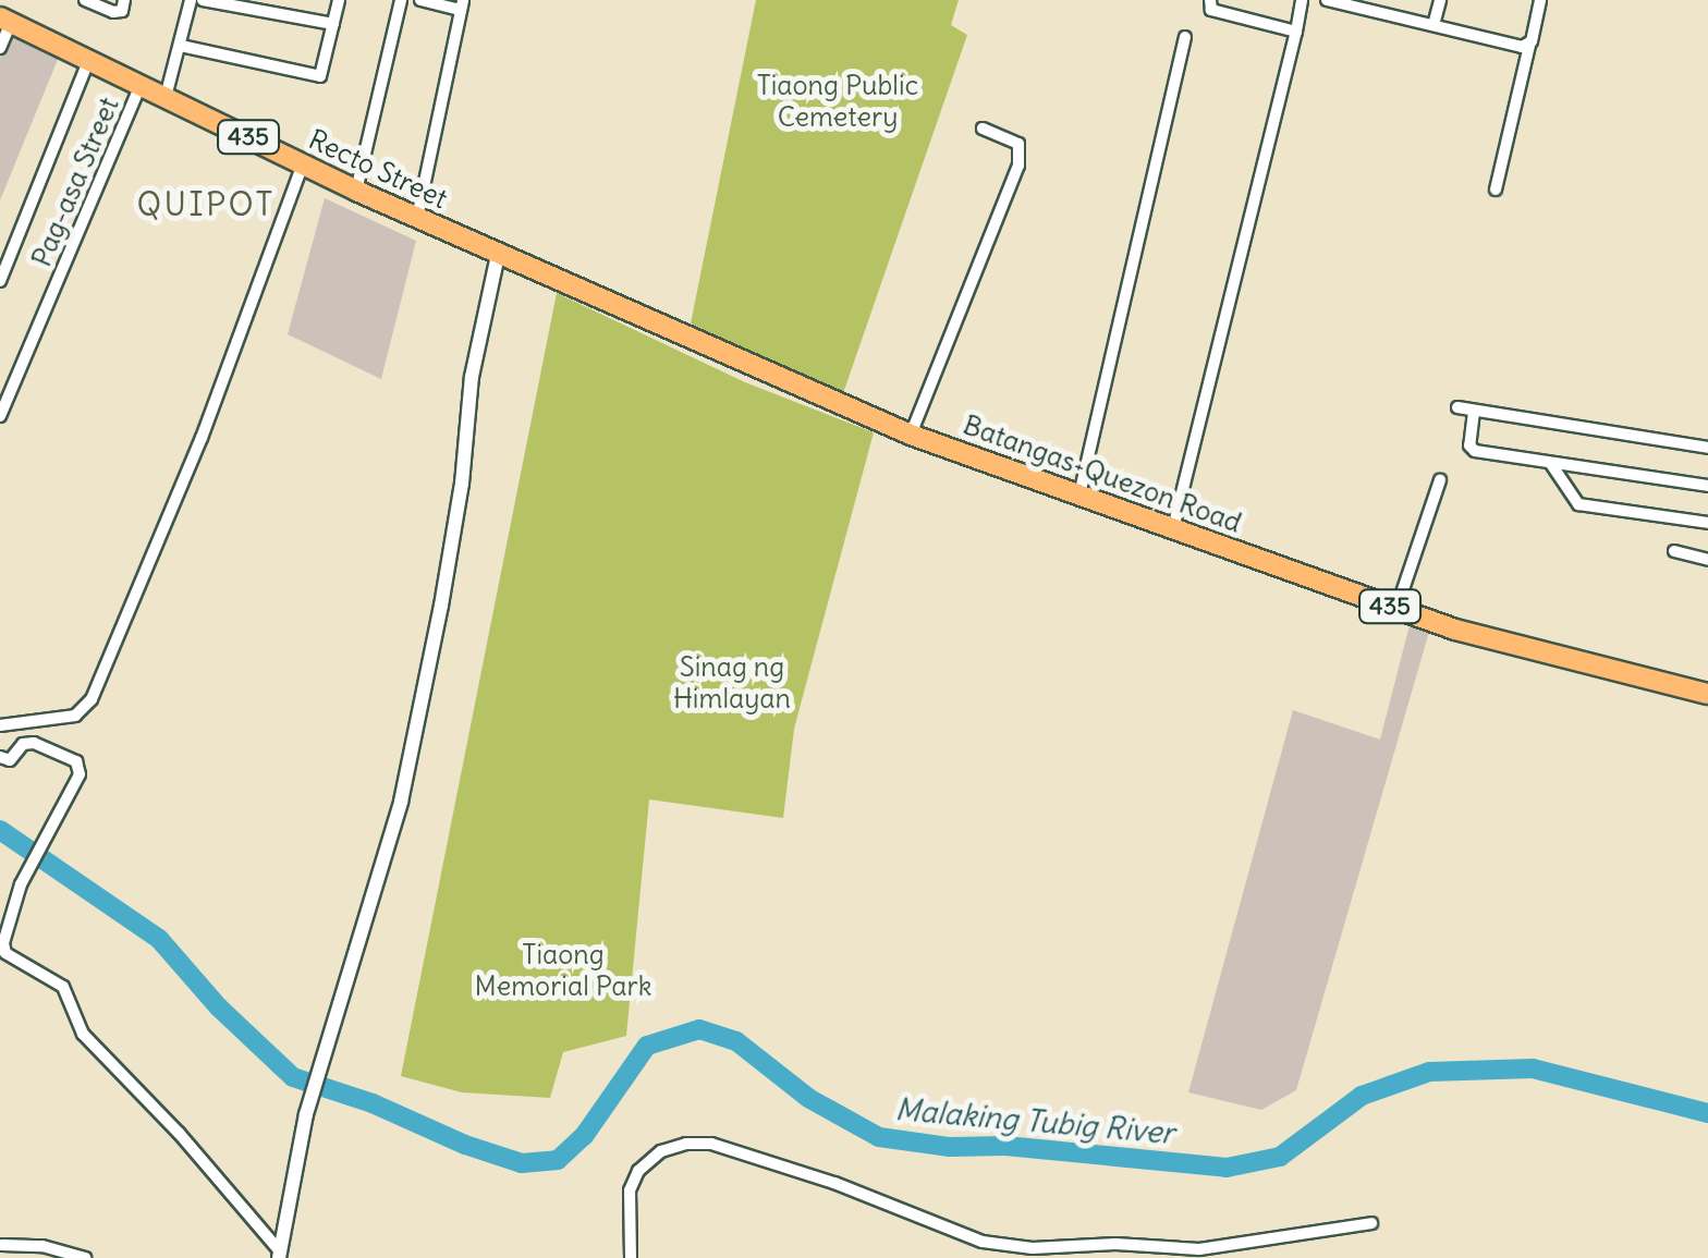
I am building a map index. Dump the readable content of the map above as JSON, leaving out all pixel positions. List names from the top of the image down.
{
  "streets": {
    "main road": ["435", "Recto Street", "Batangas-Quezon Road"],
    "street": ["Pag-asa Street"]
  },
  "crossings": [
    ["Recto Street", "Pag-asa Street"],
    ["Recto Street", "Batangas-Quezon Road"]
  ],
  "districts": ["QUIPOT"],
  "water": ["Malaking Tubig River"],
  "parks": ["Tiaong Public Cemetery", "Sinag ng Himlayan", "Tiaong Memorial Park"]
}
